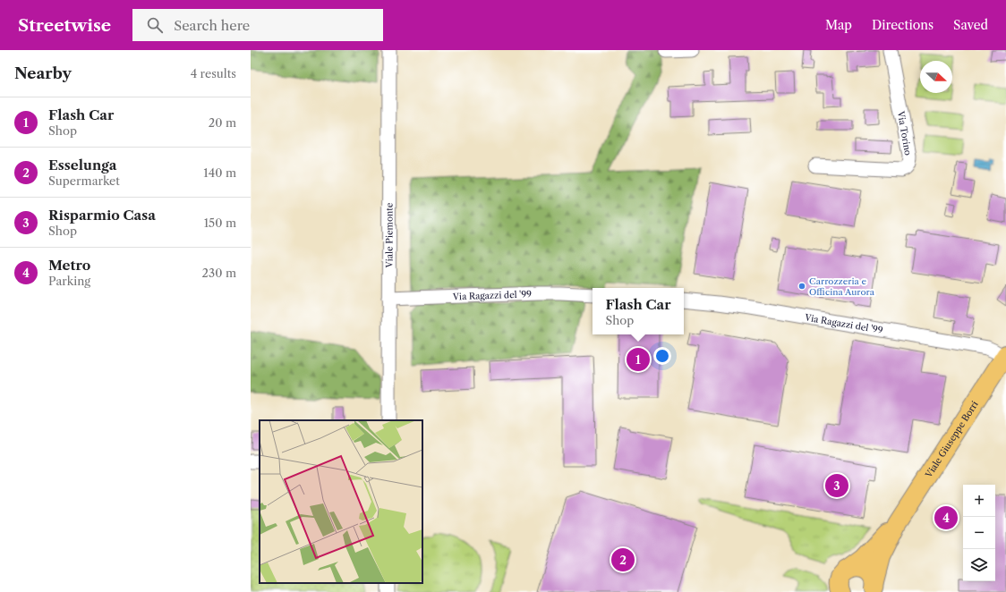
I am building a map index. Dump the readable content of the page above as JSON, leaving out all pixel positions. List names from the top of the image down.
{
  "streets": {
    "main road": ["Viale Giuseppe Borri"],
    "street": ["Via Torino", "Viale Piemonte", "Via Ragazzi del '99"]
  },
  "crossings": [
    ["Viale Piemonte", "Via Ragazzi del '99"],
    ["Via Ragazzi del '99", "Viale Giuseppe Borri"]
  ],
  "places": ["Carrozzeria e Officina Aurora"],
  "north": "right",
  "page": {
    "header": "Streetwise",
    "search": "Search here",
    "nav": ["Map", "Directions", "Saved"],
    "heading": ["Nearby", "4 results"],
    "list": [
      {
        "mark": "1",
        "name": "Flash Car",
        "note": "Shop",
        "value": "20 m"
      },
      {
        "mark": "2",
        "name": "Esselunga",
        "note": "Supermarket",
        "value": "140 m"
      },
      {
        "mark": "3",
        "name": "Risparmio Casa",
        "note": "Shop",
        "value": "150 m"
      },
      {
        "mark": "4",
        "name": "Metro",
        "note": "Parking",
        "value": "230 m"
      }
    ],
    "popup": ["Flash Car", "Shop"],
    "pins": [
      "1",
      "3",
      "4",
      "2"
    ],
    "map_buttons": ["+", "−"]
  }
}
